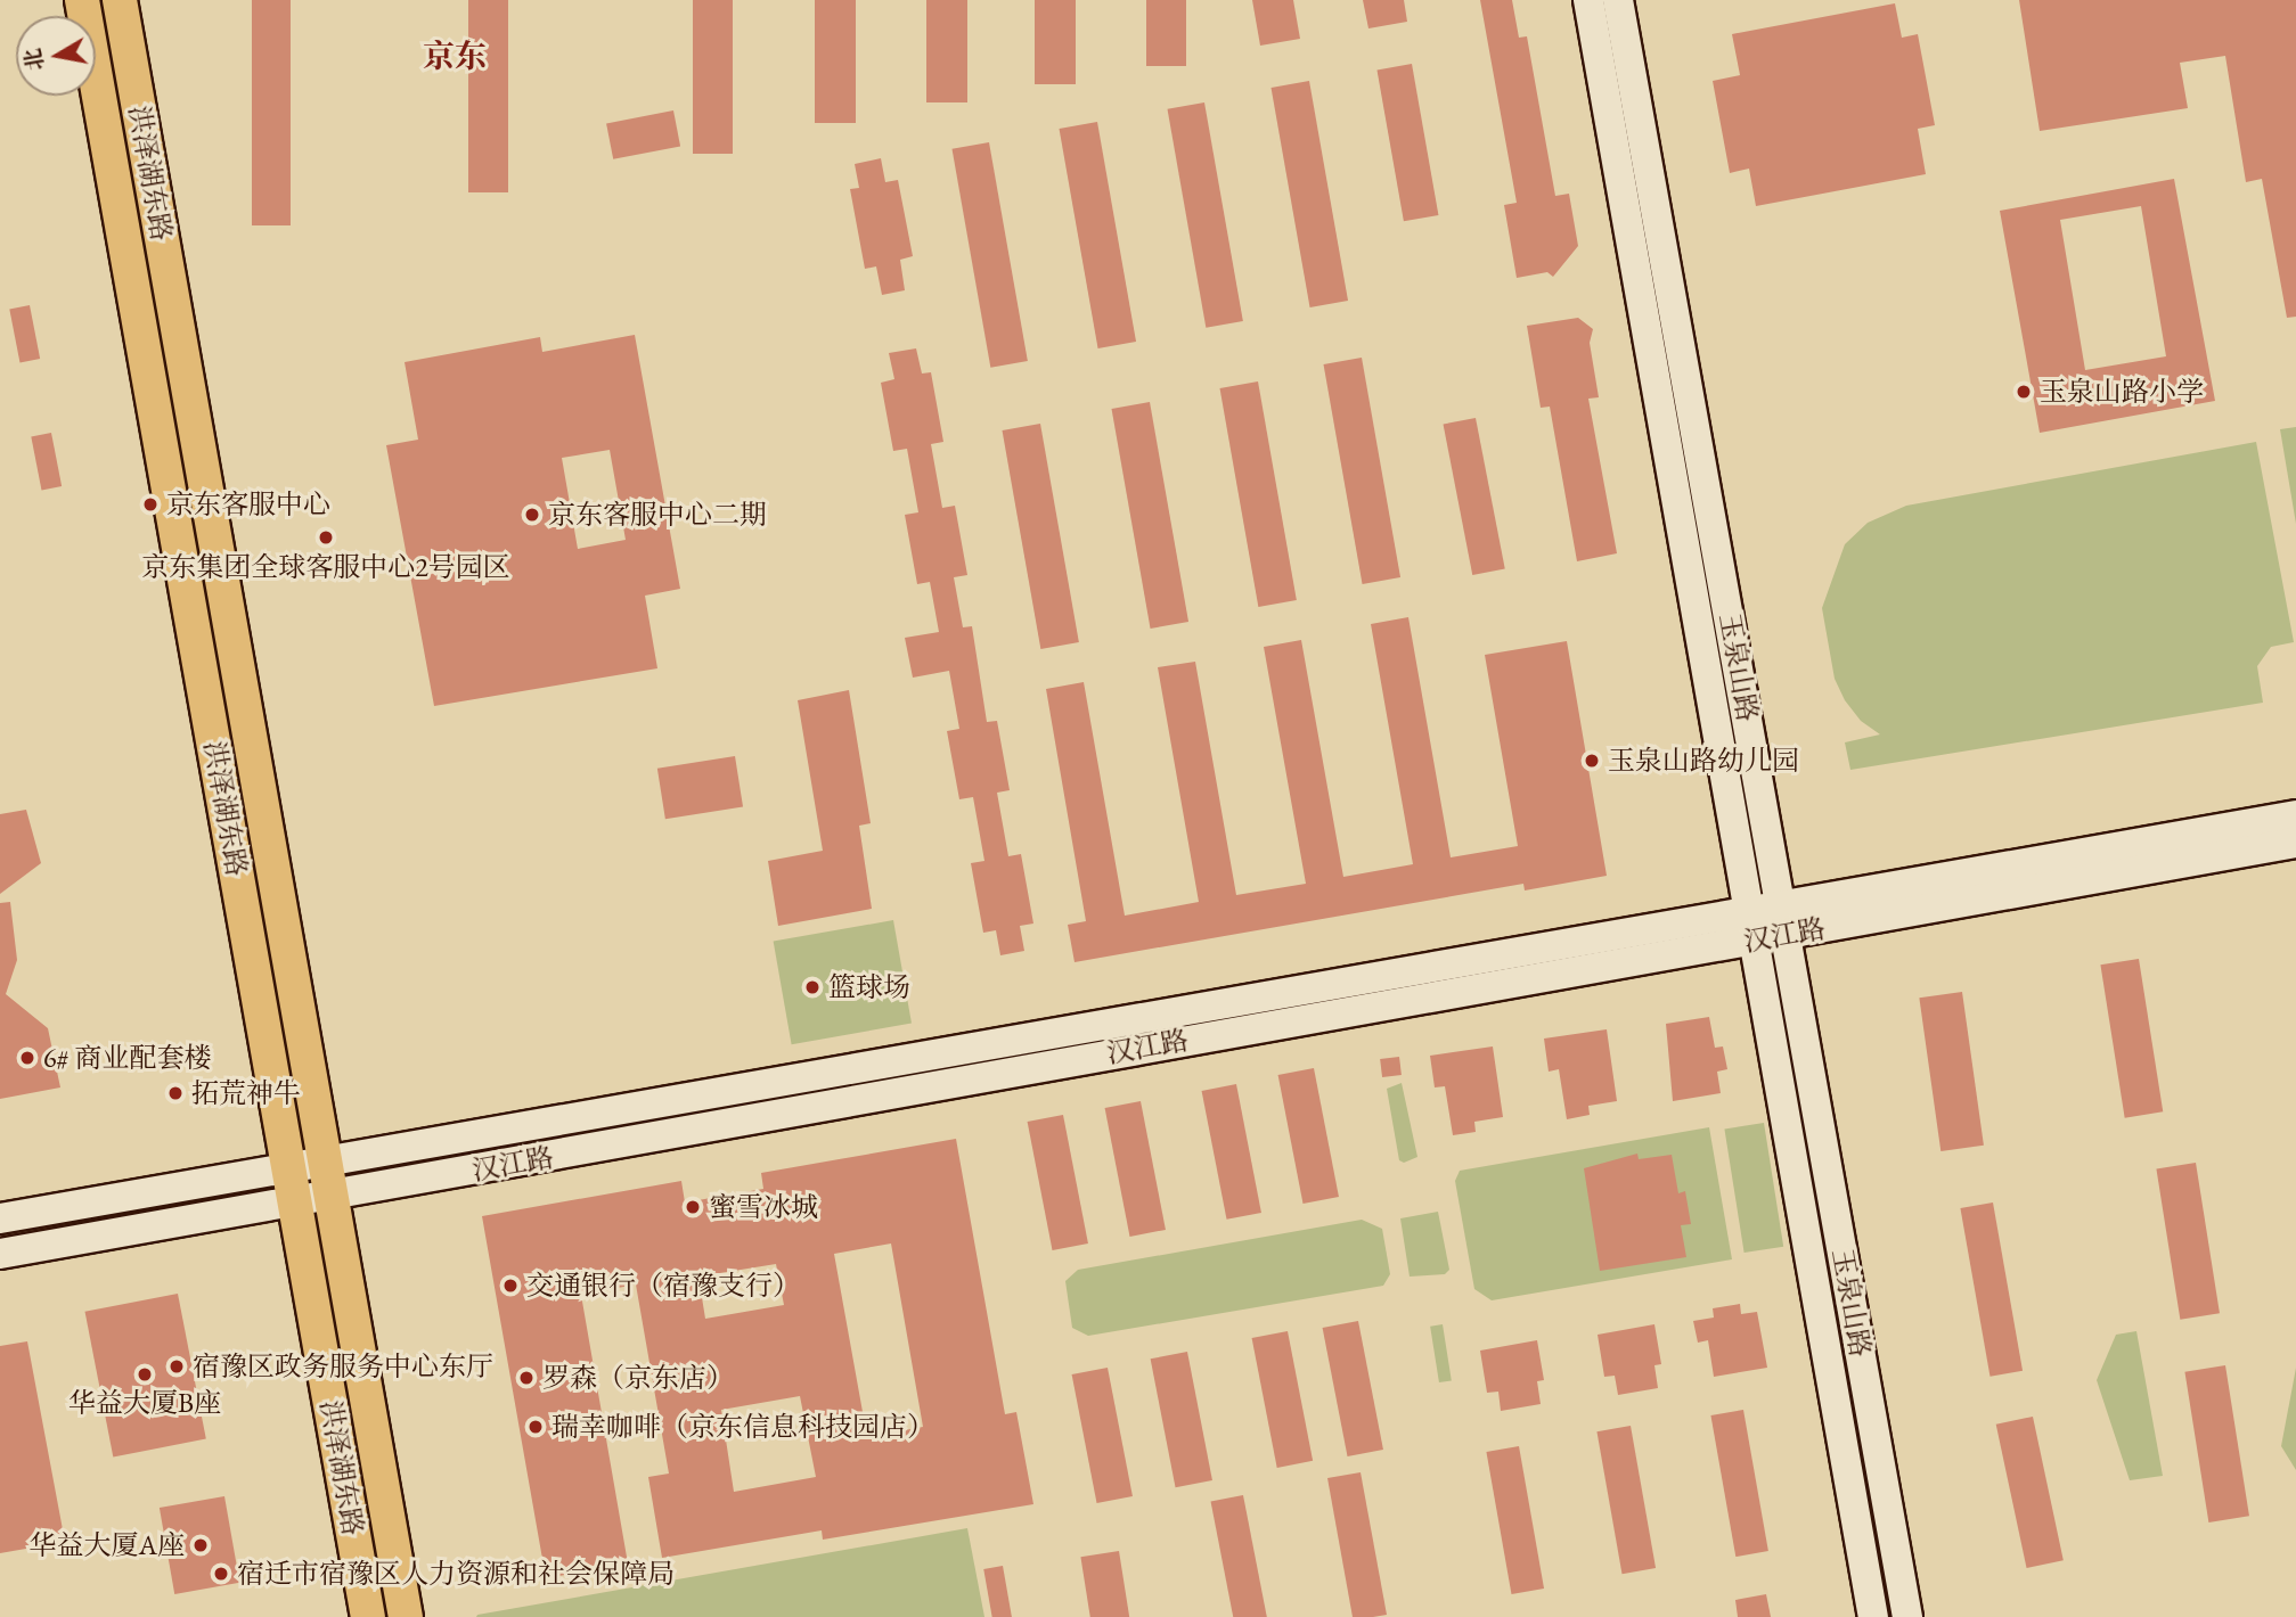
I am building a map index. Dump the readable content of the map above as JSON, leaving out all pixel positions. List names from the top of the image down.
{
  "streets": {
    "main road": ["洪泽湖东路"],
    "street": ["玉泉山路", "汉江路"]
  },
  "crossings": [
    ["洪泽湖东路", "汉江路"],
    ["玉泉山路", "汉江路"]
  ],
  "districts": ["京东"],
  "places": [
    "玉泉山路小学",
    "京东客服中心",
    "京东客服中心二期",
    "京东集团全球客服中心2号园区",
    "玉泉山路幼儿园",
    "篮球场",
    "6# 商业配套楼",
    "拓荒神牛",
    "蜜雪冰城",
    "交通银行（宿豫支行）",
    "宿豫区政务服务中心东厅",
    "华益大厦B座",
    "罗森（京东店）",
    "瑞幸咖啡（京东信息科技园店）",
    "华益大厦A座",
    "宿迁市宿豫区人力资源和社会保障局"
  ],
  "north": "left"
}
